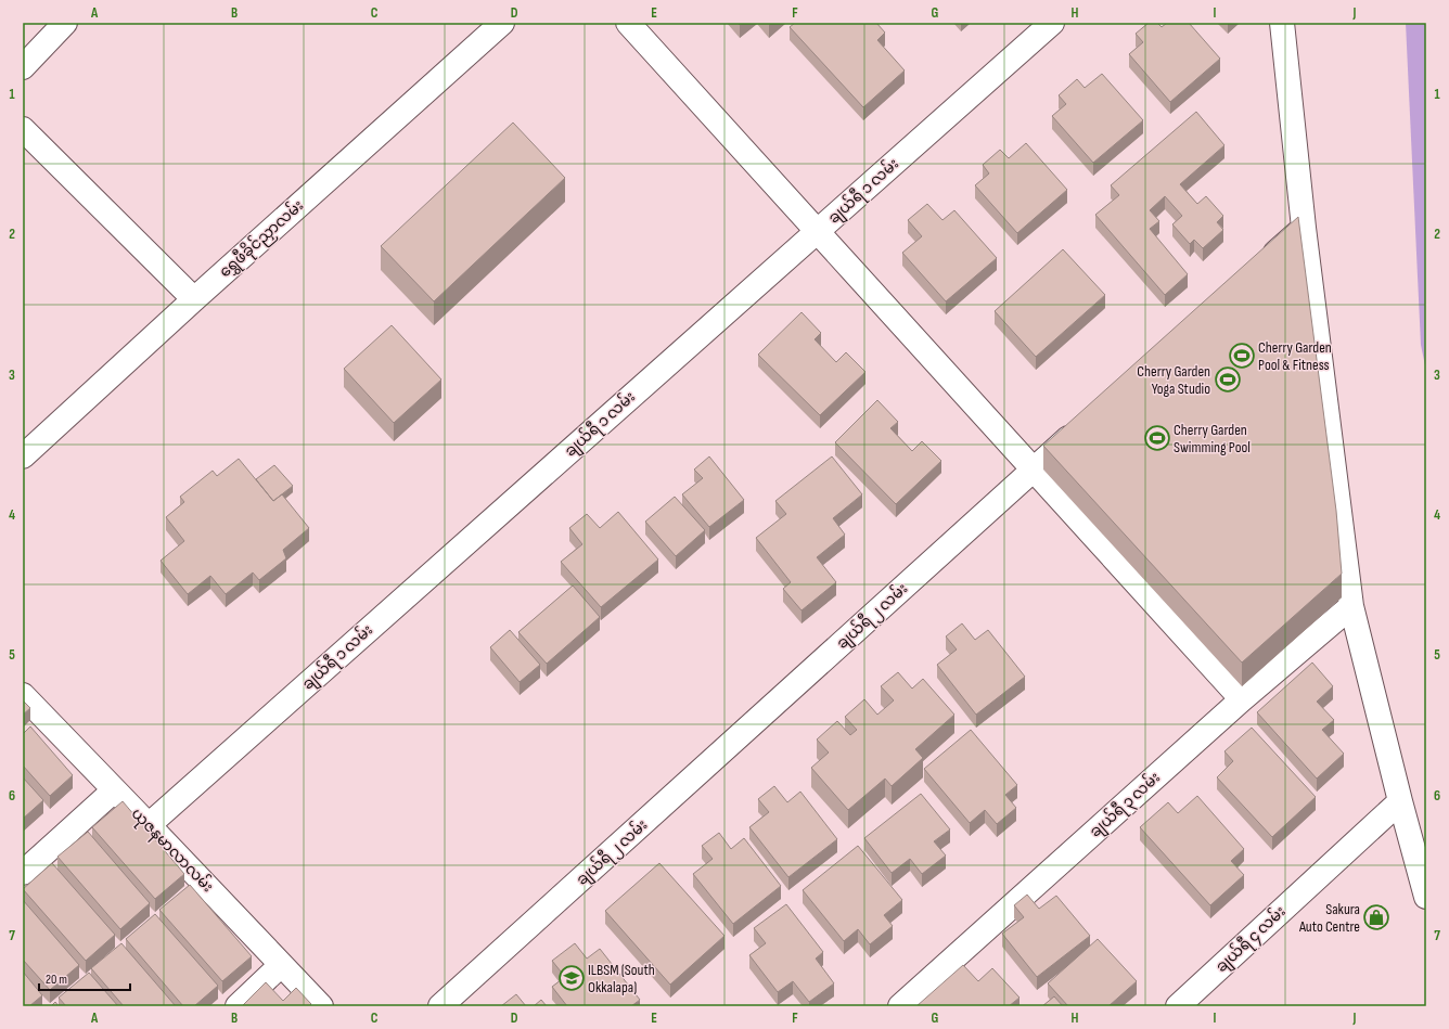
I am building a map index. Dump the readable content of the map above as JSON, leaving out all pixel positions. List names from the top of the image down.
{
  "streets": {
    "street": [
      "ချယ်ရီ ၁ လမ်း",
      "ရွှေဖီခိုင်ညှာလမ်း",
      "ချယ်ရီ ၂ လမ်း",
      "ချယ်ရီ ၃ လမ်း",
      "ယုဇနမာလာလမ်း",
      "ချယ်ရီ ၄ လမ်း"
    ]
  },
  "crossings": [
    ["ချယ်ရီ ၁ လမ်း", "ယုဇနမာလာလမ်း"]
  ],
  "places": {
    "sports": ["Cherry Garden Pool & Fitness", "Cherry Garden Yoga Studio", "Cherry Garden Swimming Pool"],
    "shop": ["Sakura Auto Centre"],
    "school or university": ["ILBSM (South Okkalapa)"]
  },
  "scale_bar": "20 m",
  "grid": {
    "columns": [
      "A",
      "B",
      "C",
      "D",
      "E",
      "F",
      "G",
      "H",
      "I",
      "J"
    ],
    "rows": [
      "1",
      "2",
      "3",
      "4",
      "5",
      "6",
      "7"
    ]
  }
}
